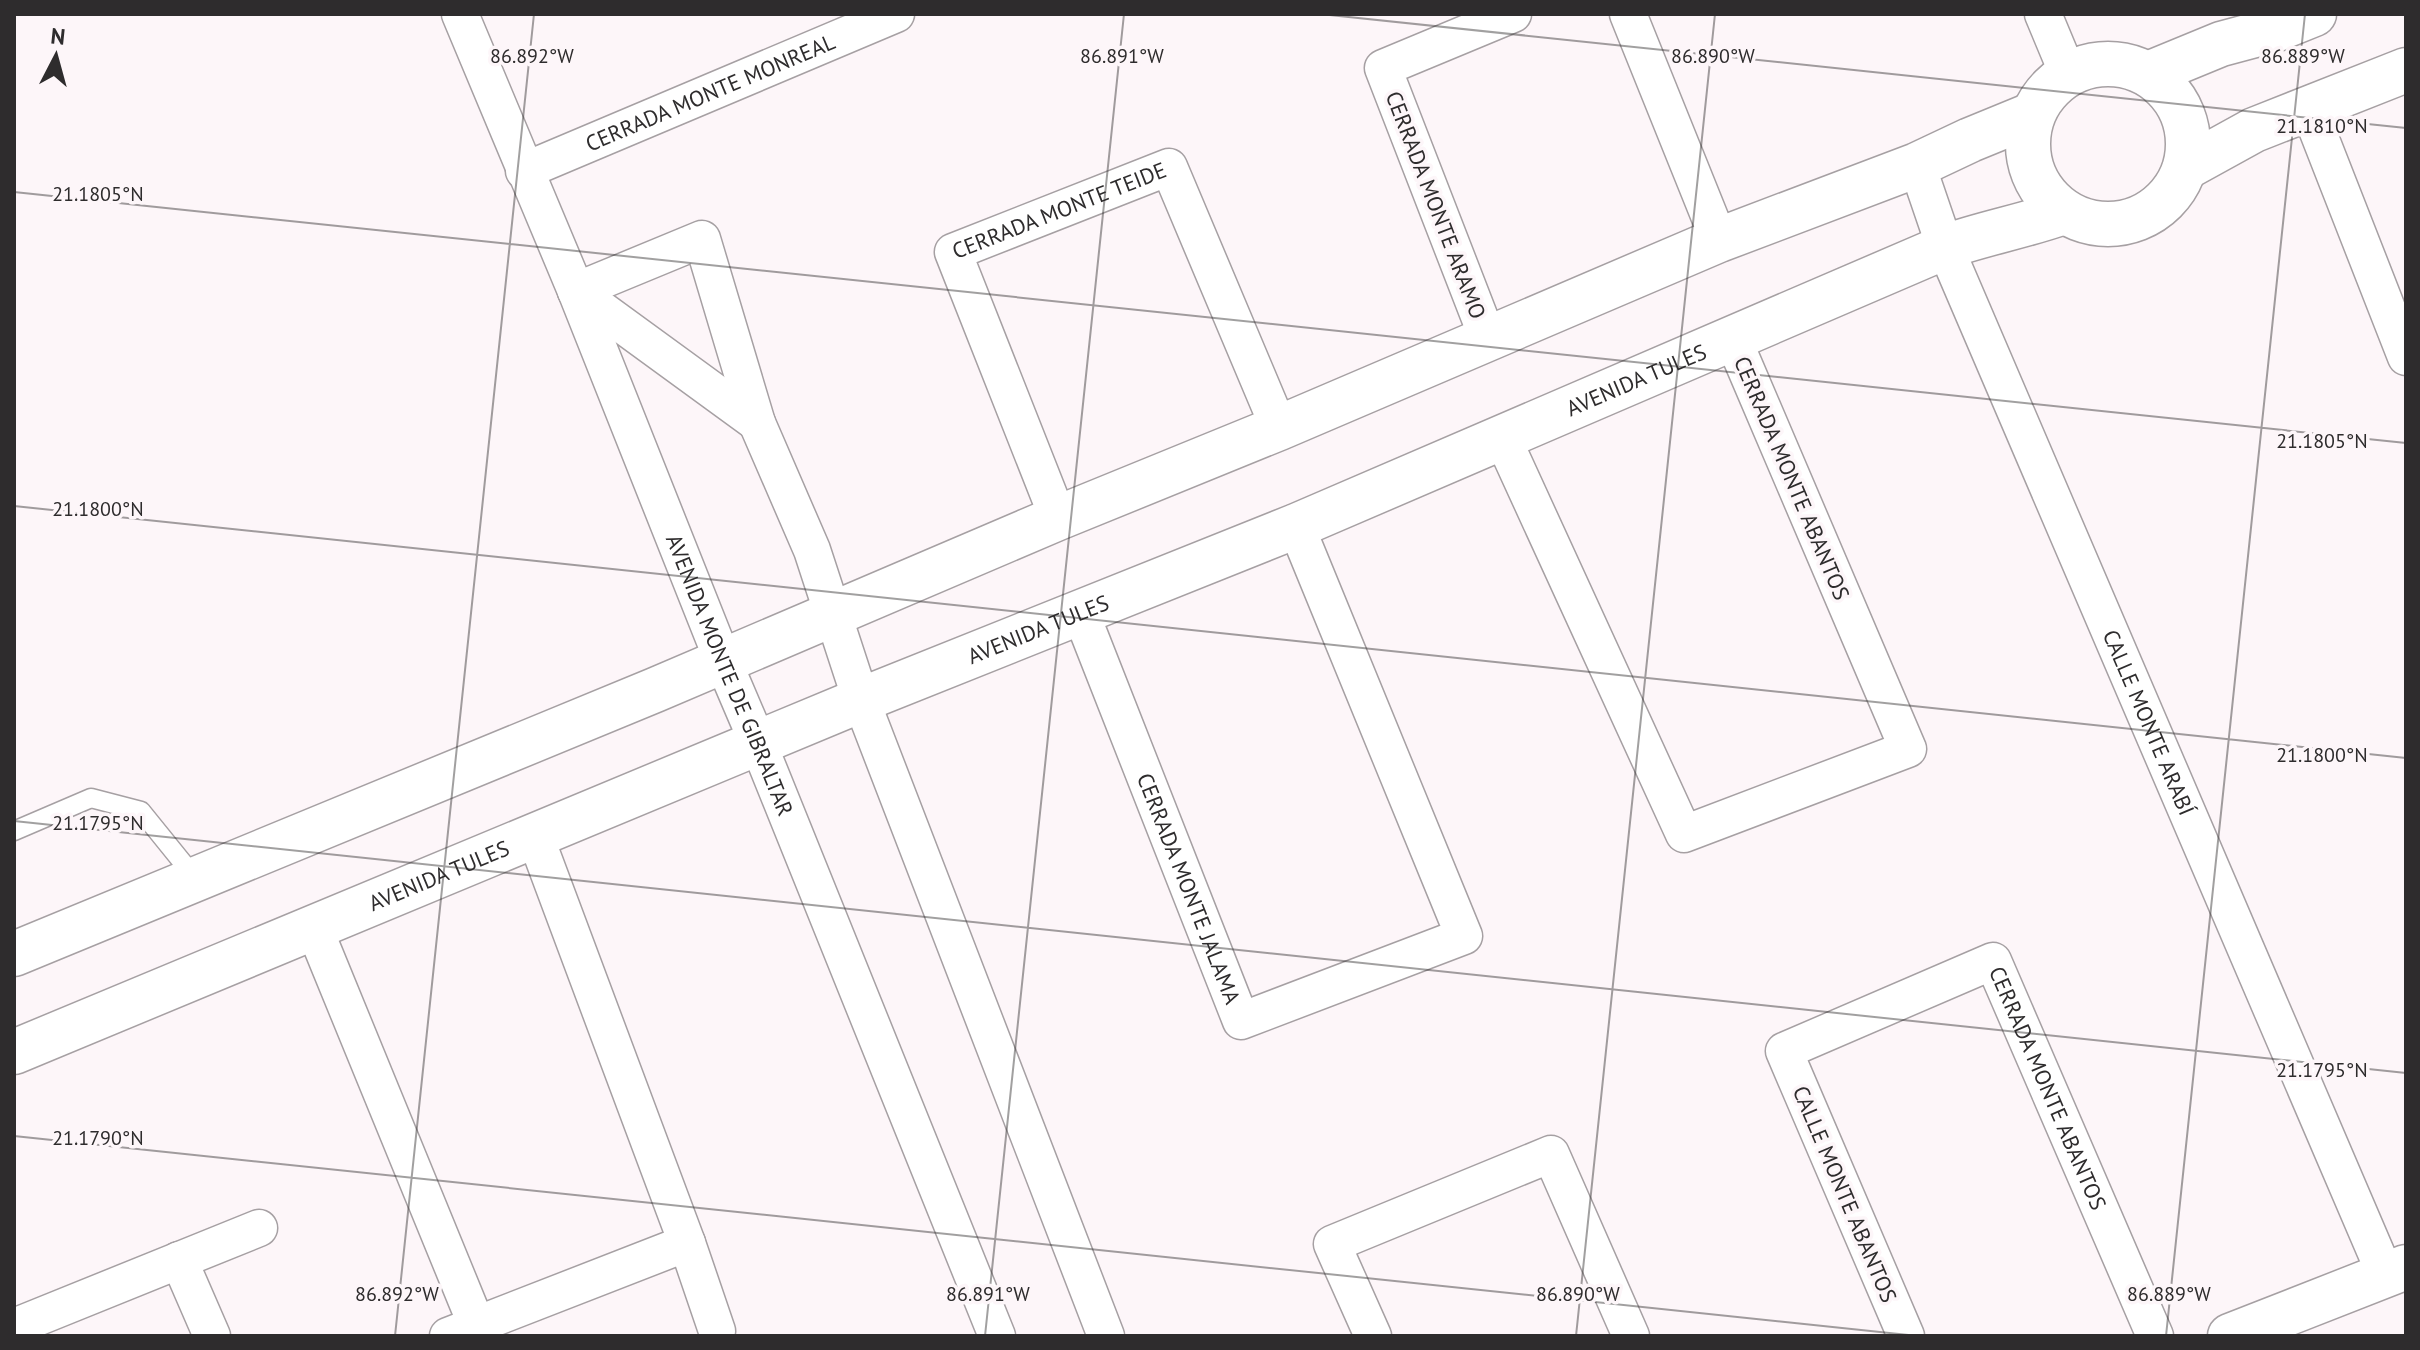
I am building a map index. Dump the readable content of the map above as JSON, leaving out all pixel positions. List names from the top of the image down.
{
  "streets": {
    "main road": ["AVENIDA TULES"],
    "street": [
      "CERRADA MONTE MONREAL",
      "CERRADA MONTE ARAMO",
      "CERRADA MONTE TEIDE",
      "CERRADA MONTE ABANTOS",
      "AVENIDA MONTE DE GIBRALTAR",
      "CALLE MONTE ARABÍ",
      "CERRADA MONTE JALAMA",
      "CALLE MONTE ABANTOS"
    ]
  },
  "crossings": [
    ["CERRADA MONTE MONREAL", "AVENIDA MONTE DE GIBRALTAR"],
    ["AVENIDA TULES", "CERRADA MONTE ABANTOS"],
    ["AVENIDA TULES", "AVENIDA MONTE DE GIBRALTAR"],
    ["AVENIDA TULES", "CALLE MONTE ARABÍ"],
    ["AVENIDA TULES", "CERRADA MONTE JALAMA"],
    ["CERRADA MONTE ABANTOS", "CALLE MONTE ABANTOS"]
  ],
  "north": "top",
  "coordinates": [
    "86.892°W",
    "86.891°W",
    "86.890°W",
    "86.889°W",
    "21.1810°N",
    "21.1805°N",
    "21.1800°N",
    "21.1795°N",
    "21.1790°N"
  ]
}
